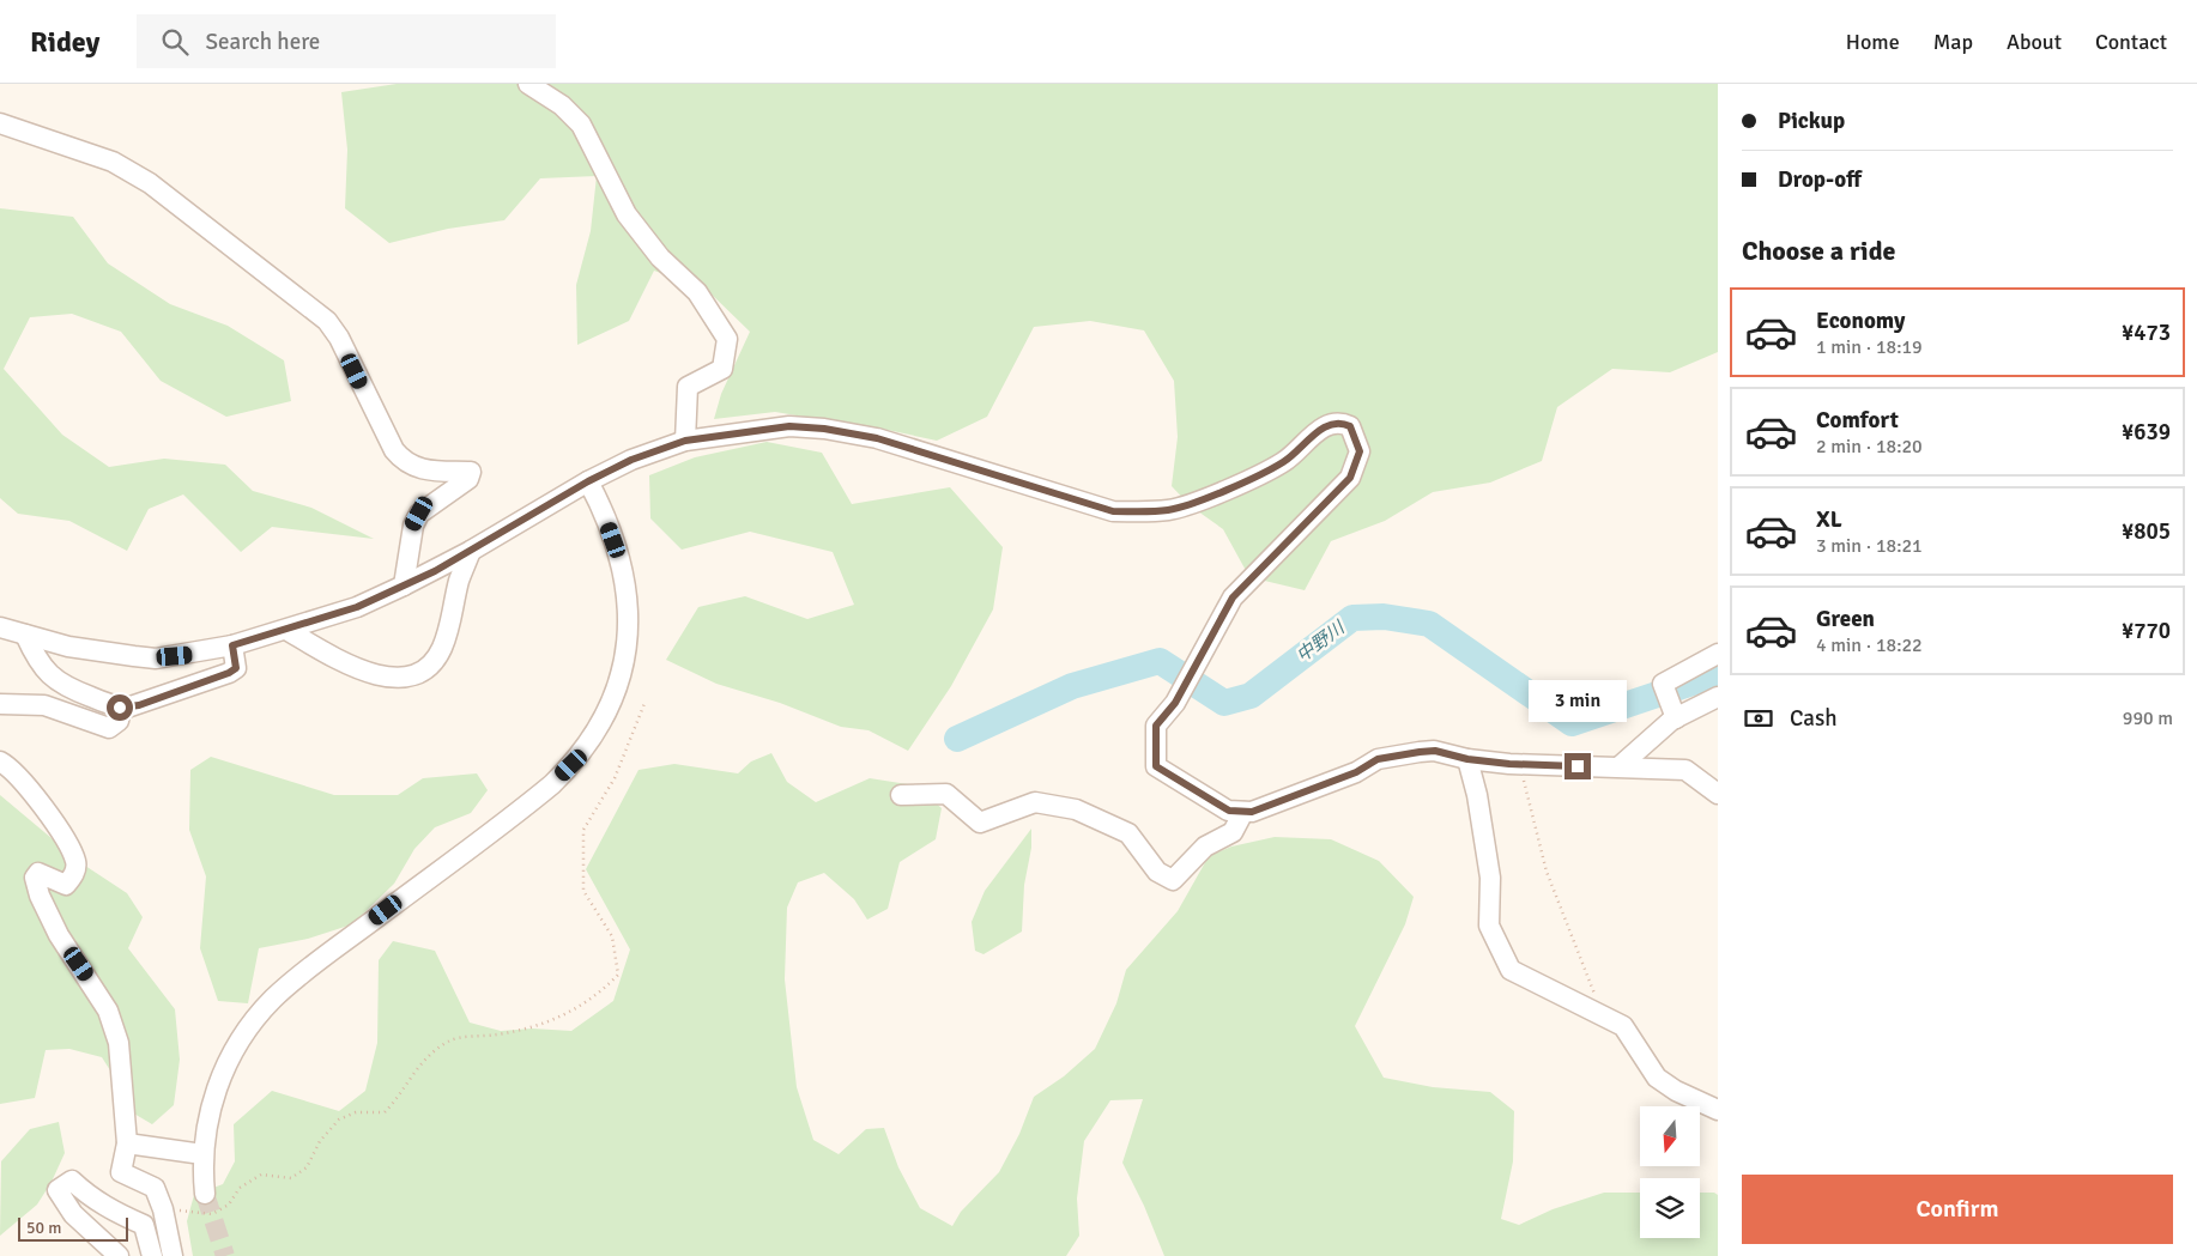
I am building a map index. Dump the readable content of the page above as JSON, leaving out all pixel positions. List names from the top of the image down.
{
  "water": ["中野川"],
  "scale_bar": "50 m",
  "north": "bottom",
  "page": {
    "header": "Ridey",
    "search": "Search here",
    "nav": [
      "Home",
      "Map",
      "About",
      "Contact"
    ],
    "banner": ["Pickup", "Drop-off"],
    "heading": "Choose a ride",
    "list": [
      {
        "name": "Economy",
        "note": "1 min · 18:19",
        "value": "¥473"
      },
      {
        "name": "Comfort",
        "note": "2 min · 18:20",
        "value": "¥639"
      },
      {
        "name": "XL",
        "note": "3 min · 18:21",
        "value": "¥805"
      },
      {
        "name": "Green",
        "note": "4 min · 18:22",
        "value": "¥770"
      }
    ],
    "bubble": "3 min",
    "pay": ["Cash", "990 m"],
    "buttons": "Confirm",
    "scale": "50 m"
  }
}
